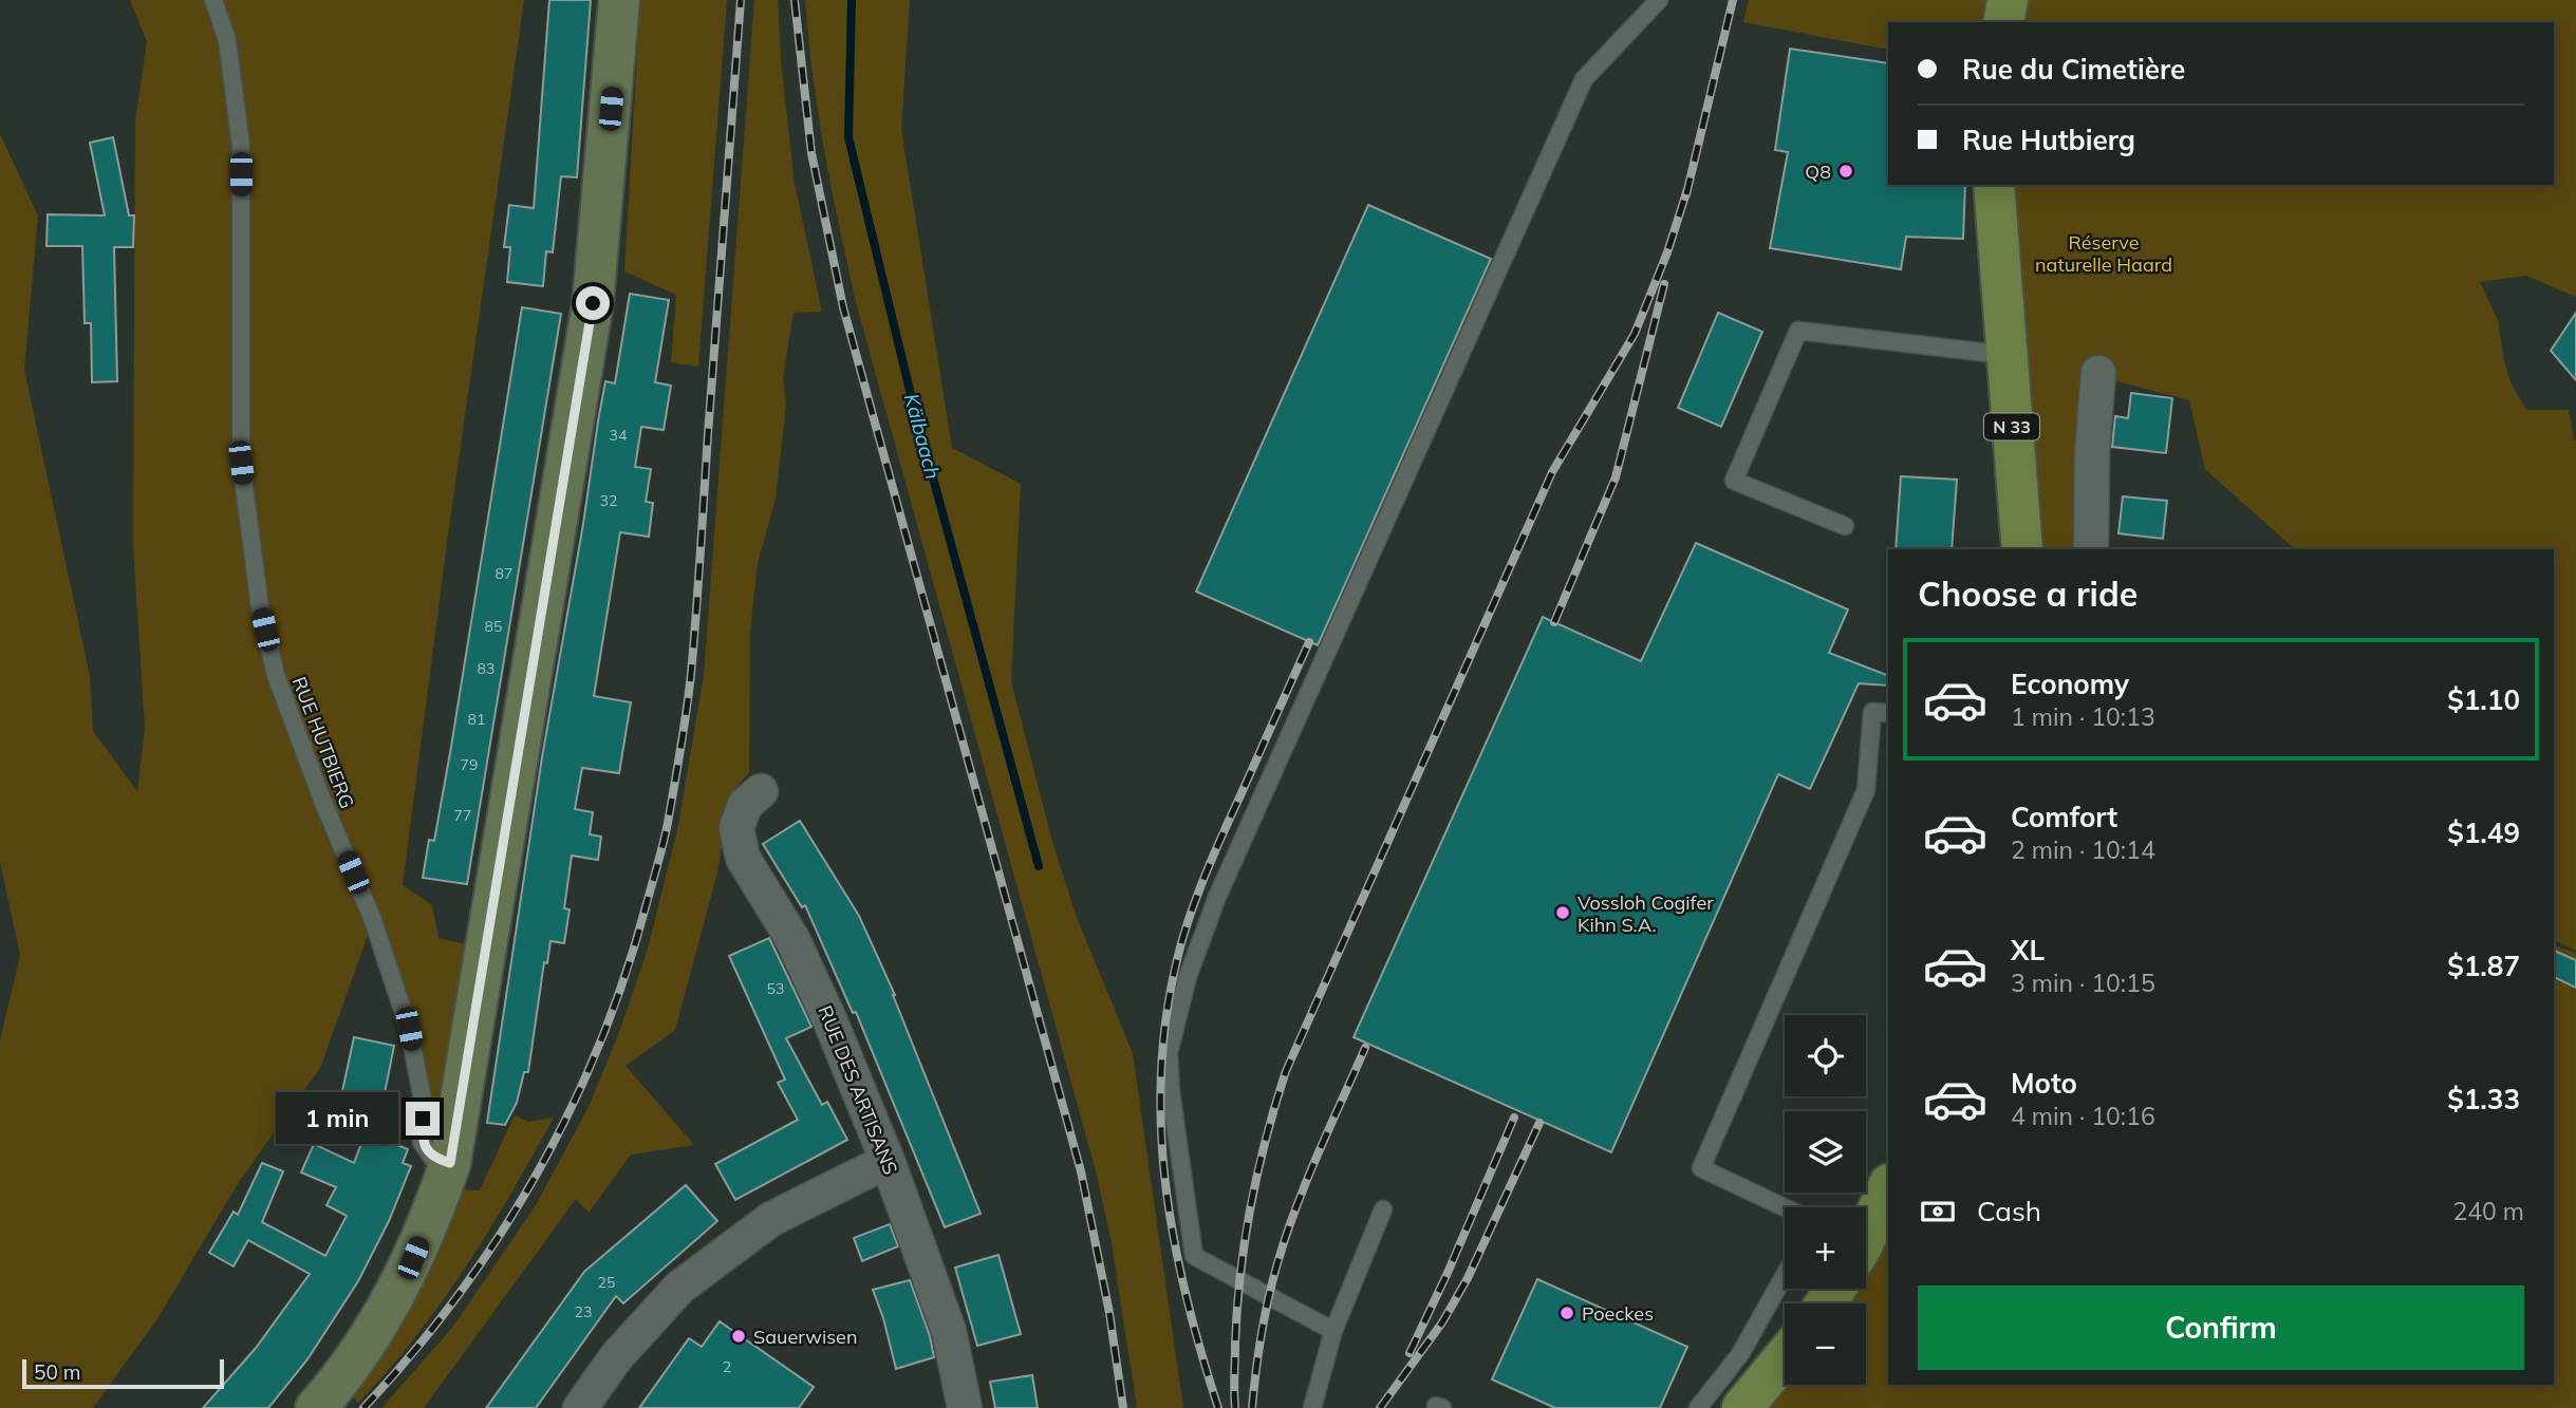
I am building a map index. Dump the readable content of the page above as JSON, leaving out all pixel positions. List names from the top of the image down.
{
  "streets": {
    "main road": ["N 33"],
    "street": ["RUE DES ARTISANS"],
    "lane": ["RUE HUTBIERG"]
  },
  "water": ["Kälbaach"],
  "parks": ["Réserve naturelle Haard"],
  "places": [
    "Q8",
    "Vossloh Cogifer Kihn S.A.",
    "Poeckes",
    "Sauerwisen"
  ],
  "house_numbers": [
    "34",
    "32",
    "87",
    "85",
    "83",
    "81",
    "79",
    "77",
    "53",
    "25",
    "23",
    "2"
  ],
  "scale_bar": "50 m",
  "page": {
    "banner": ["Rue du Cimetière", "Rue Hutbierg"],
    "heading": "Choose a ride",
    "list": [
      {
        "name": "Economy",
        "note": "1 min · 10:13",
        "value": "$1.10"
      },
      {
        "name": "Comfort",
        "note": "2 min · 10:14",
        "value": "$1.49"
      },
      {
        "name": "XL",
        "note": "3 min · 10:15",
        "value": "$1.87"
      },
      {
        "name": "Moto",
        "note": "4 min · 10:16",
        "value": "$1.33"
      }
    ],
    "map_buttons": ["+", "−"],
    "bubble": "1 min",
    "pay": ["Cash", "240 m"],
    "buttons": "Confirm",
    "scale": "50 m"
  }
}
